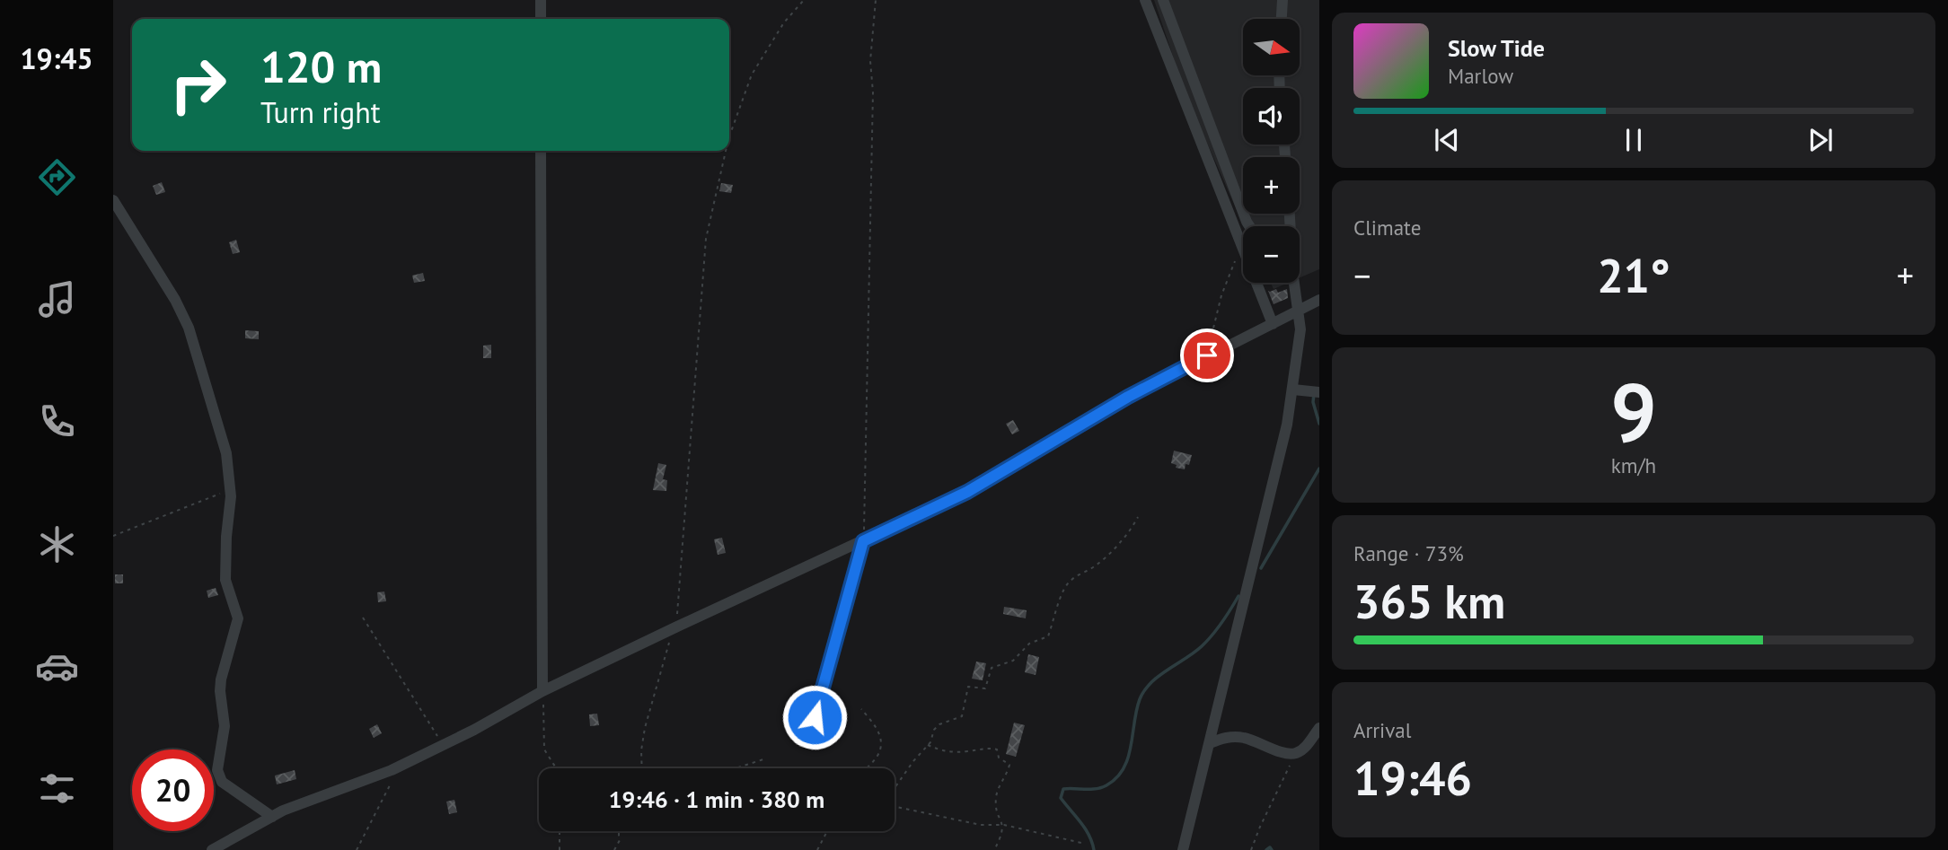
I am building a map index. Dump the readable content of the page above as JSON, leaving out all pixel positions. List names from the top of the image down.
{
  "north": "right",
  "page": {
    "tabs": "19:45",
    "map_buttons": ["+", "−"],
    "turn": ["120 m", "Turn right"],
    "song": ["Slow Tide", "Marlow"],
    "tile": [
      "Climate",
      ["9", "km/h"],
      ["Range · 73%", "365 km"],
      ["Arrival", "19:46"]
    ],
    "heat": ["−", "21°", "+"],
    "limit": "20",
    "trip": "19:46 · 1 min · 380 m"
  }
}
